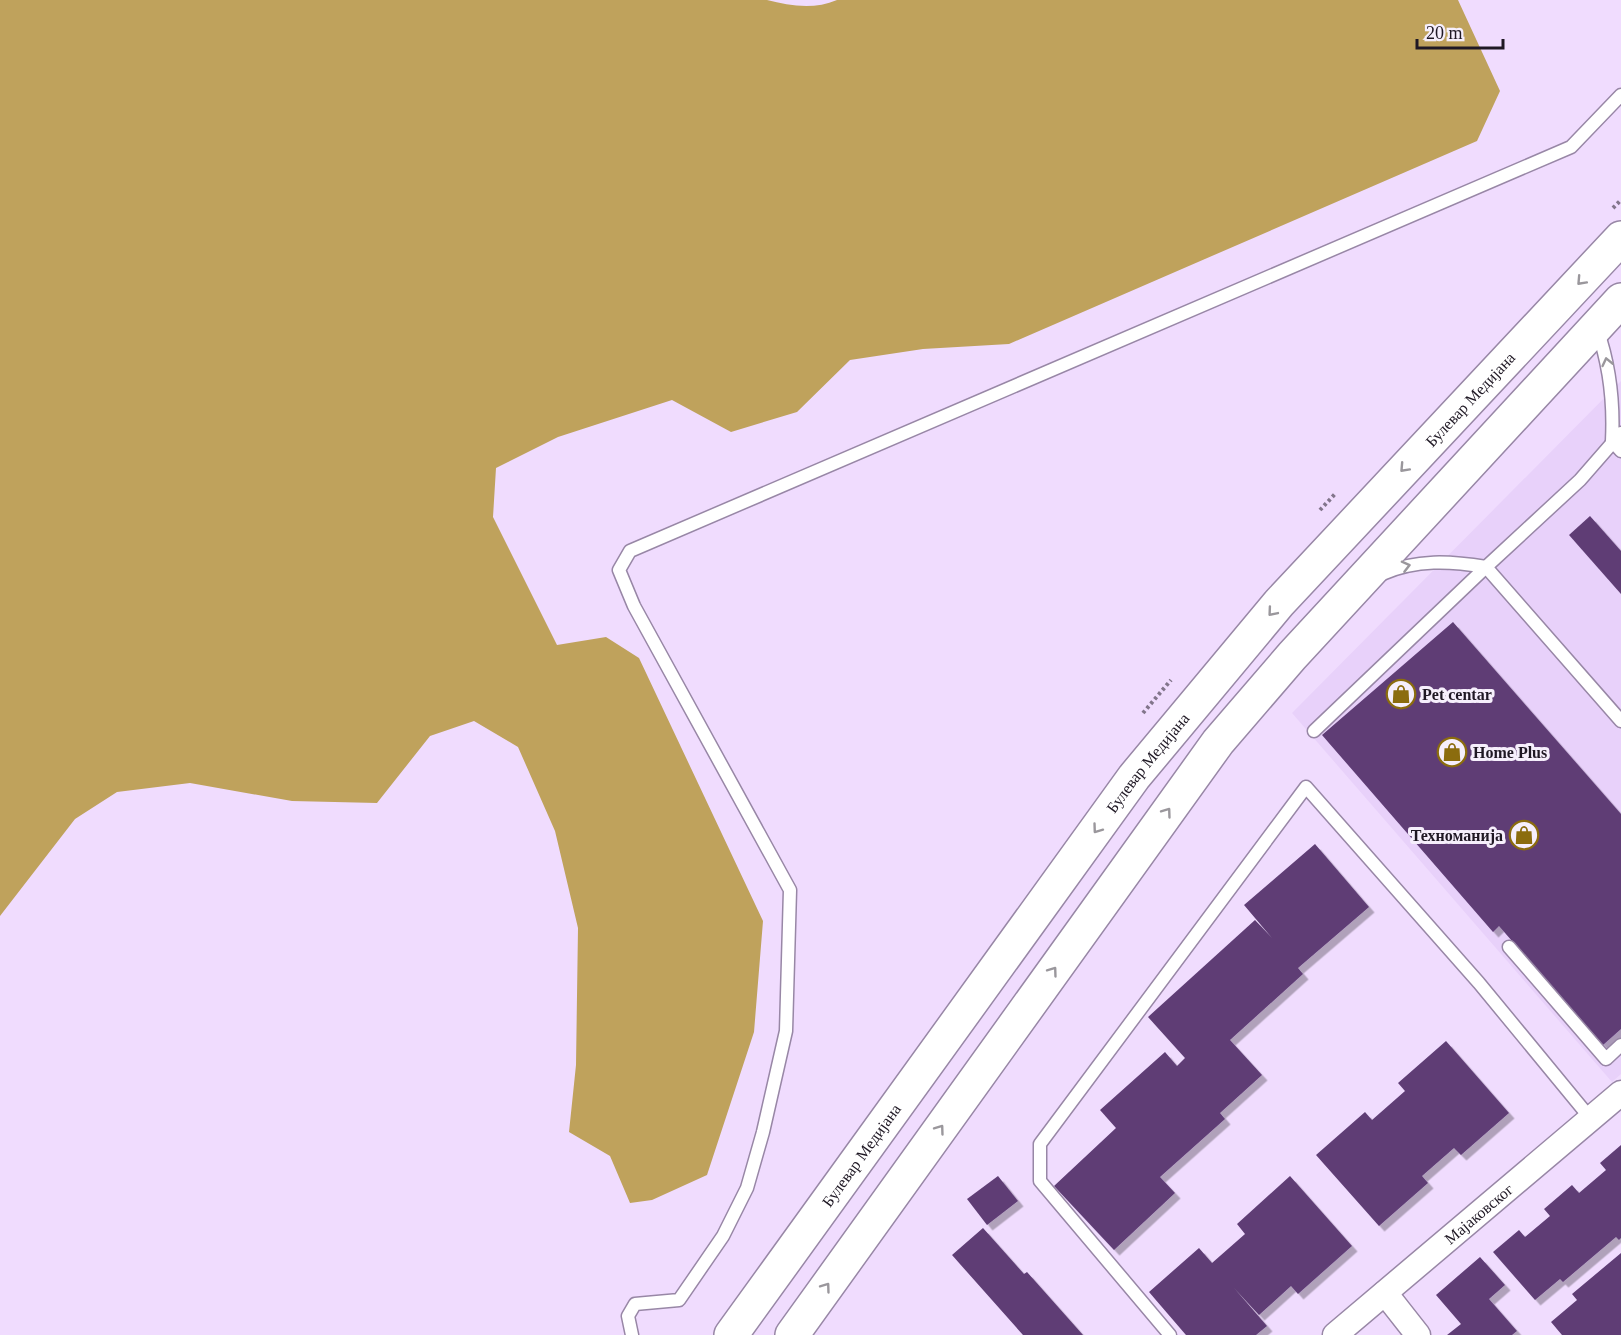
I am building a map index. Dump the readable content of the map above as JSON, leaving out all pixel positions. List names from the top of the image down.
{
  "streets": {
    "main road": ["Булевар Медијана"],
    "street": ["Мајаковског"]
  },
  "places": {
    "shop": ["Pet centar", "Home Plus", "Техноманија"]
  },
  "scale_bar": "20 m"
}
